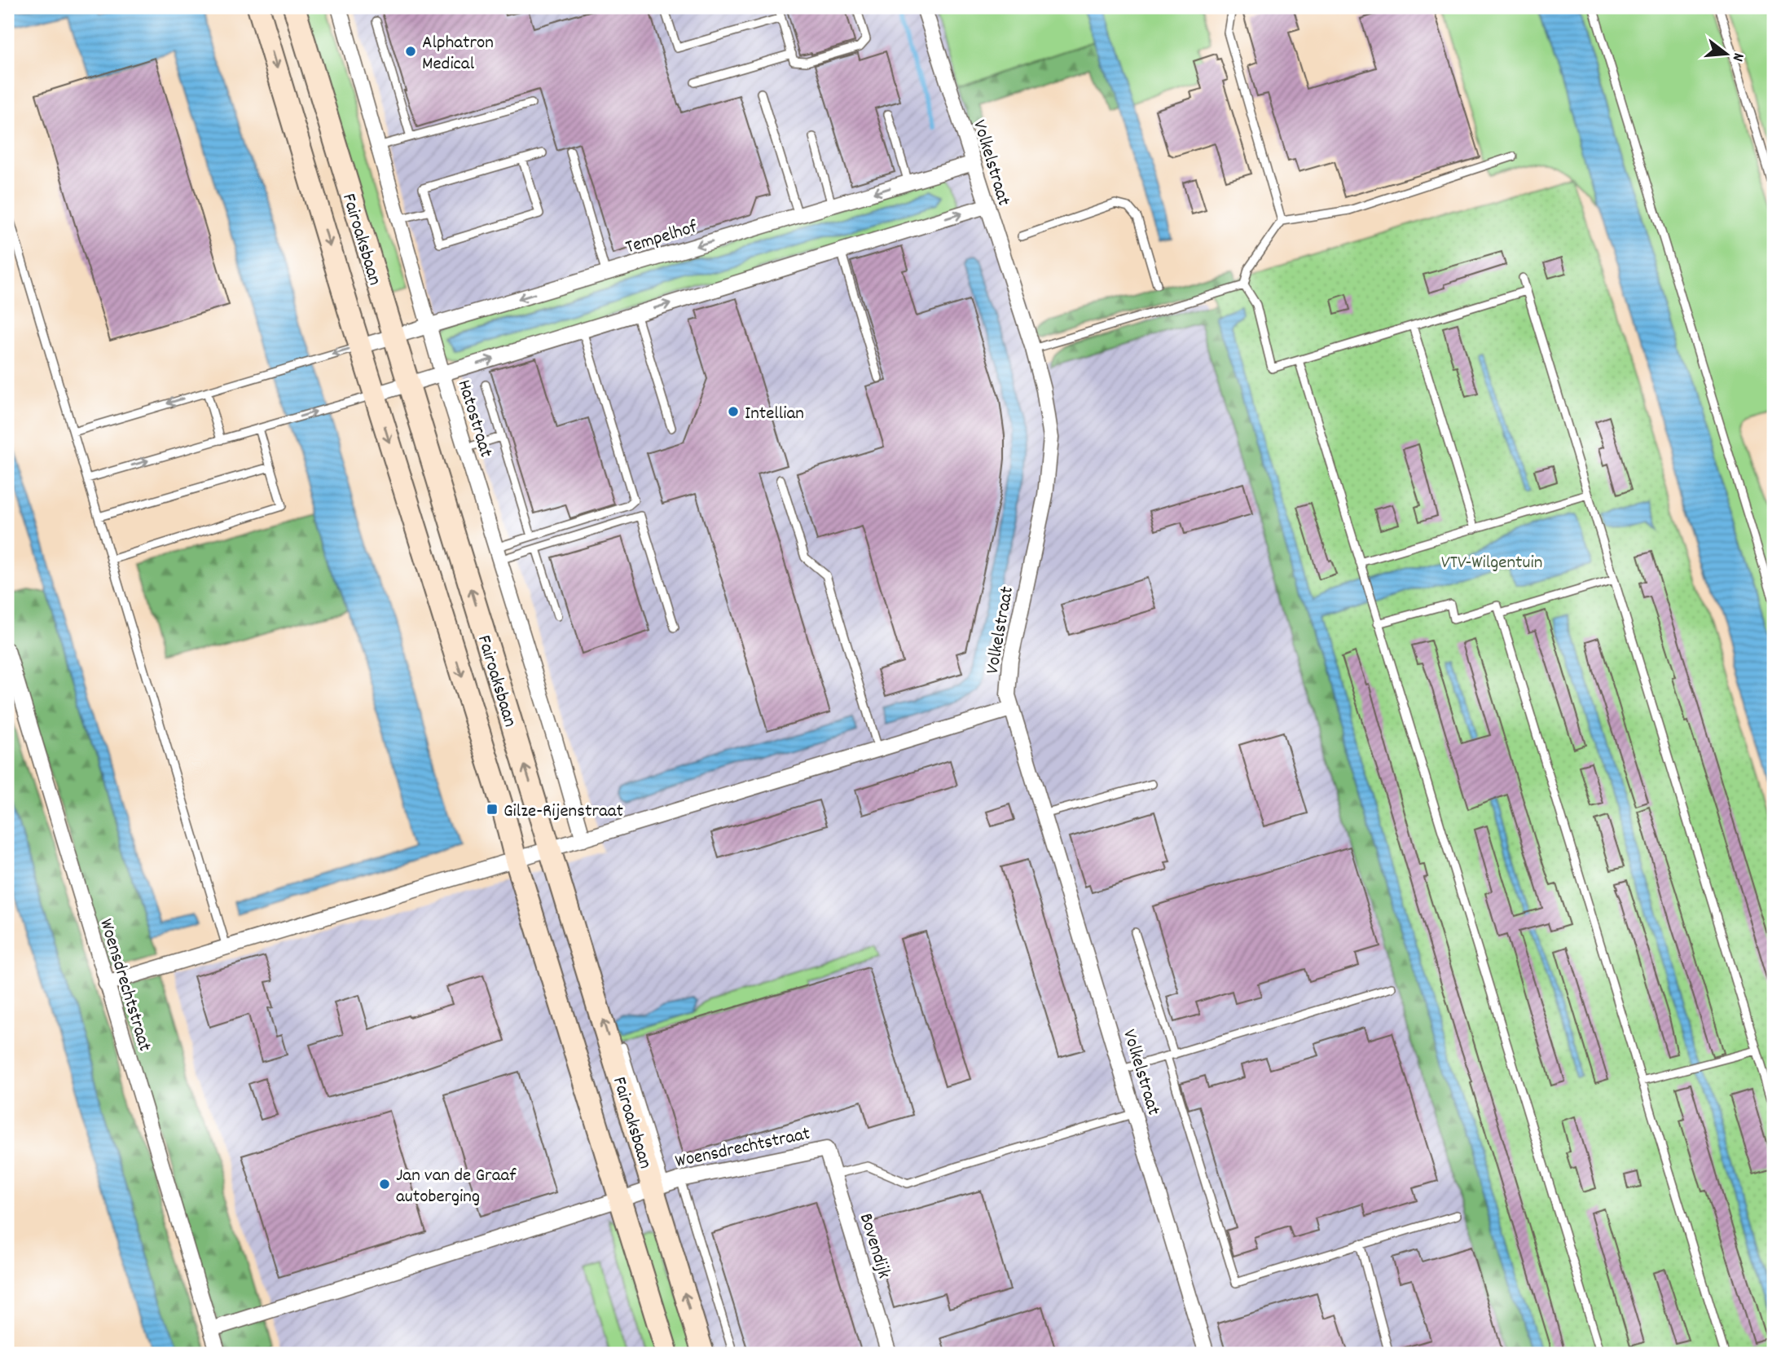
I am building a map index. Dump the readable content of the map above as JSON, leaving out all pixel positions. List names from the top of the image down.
{
  "streets": {
    "main road": ["Fairoaksbaan"],
    "street": [
      "Volkelstraat",
      "Tempelhof",
      "Hatostraat",
      "Woensdrechtstraat",
      "Bovendijk"
    ]
  },
  "crossings": [
    ["Volkelstraat", "Tempelhof"],
    ["Tempelhof", "Fairoaksbaan"],
    ["Tempelhof", "Hatostraat"],
    ["Fairoaksbaan", "Woensdrechtstraat"],
    ["Woensdrechtstraat", "Bovendijk"]
  ],
  "parks": ["VTV-Wilgentuin"],
  "places": {
    "other": ["Alphatron Medical", "Intellian", "Jan van de Graaf autoberging"],
    "transit": ["Gilze-Rijenstraat"]
  },
  "north": "right"
}
